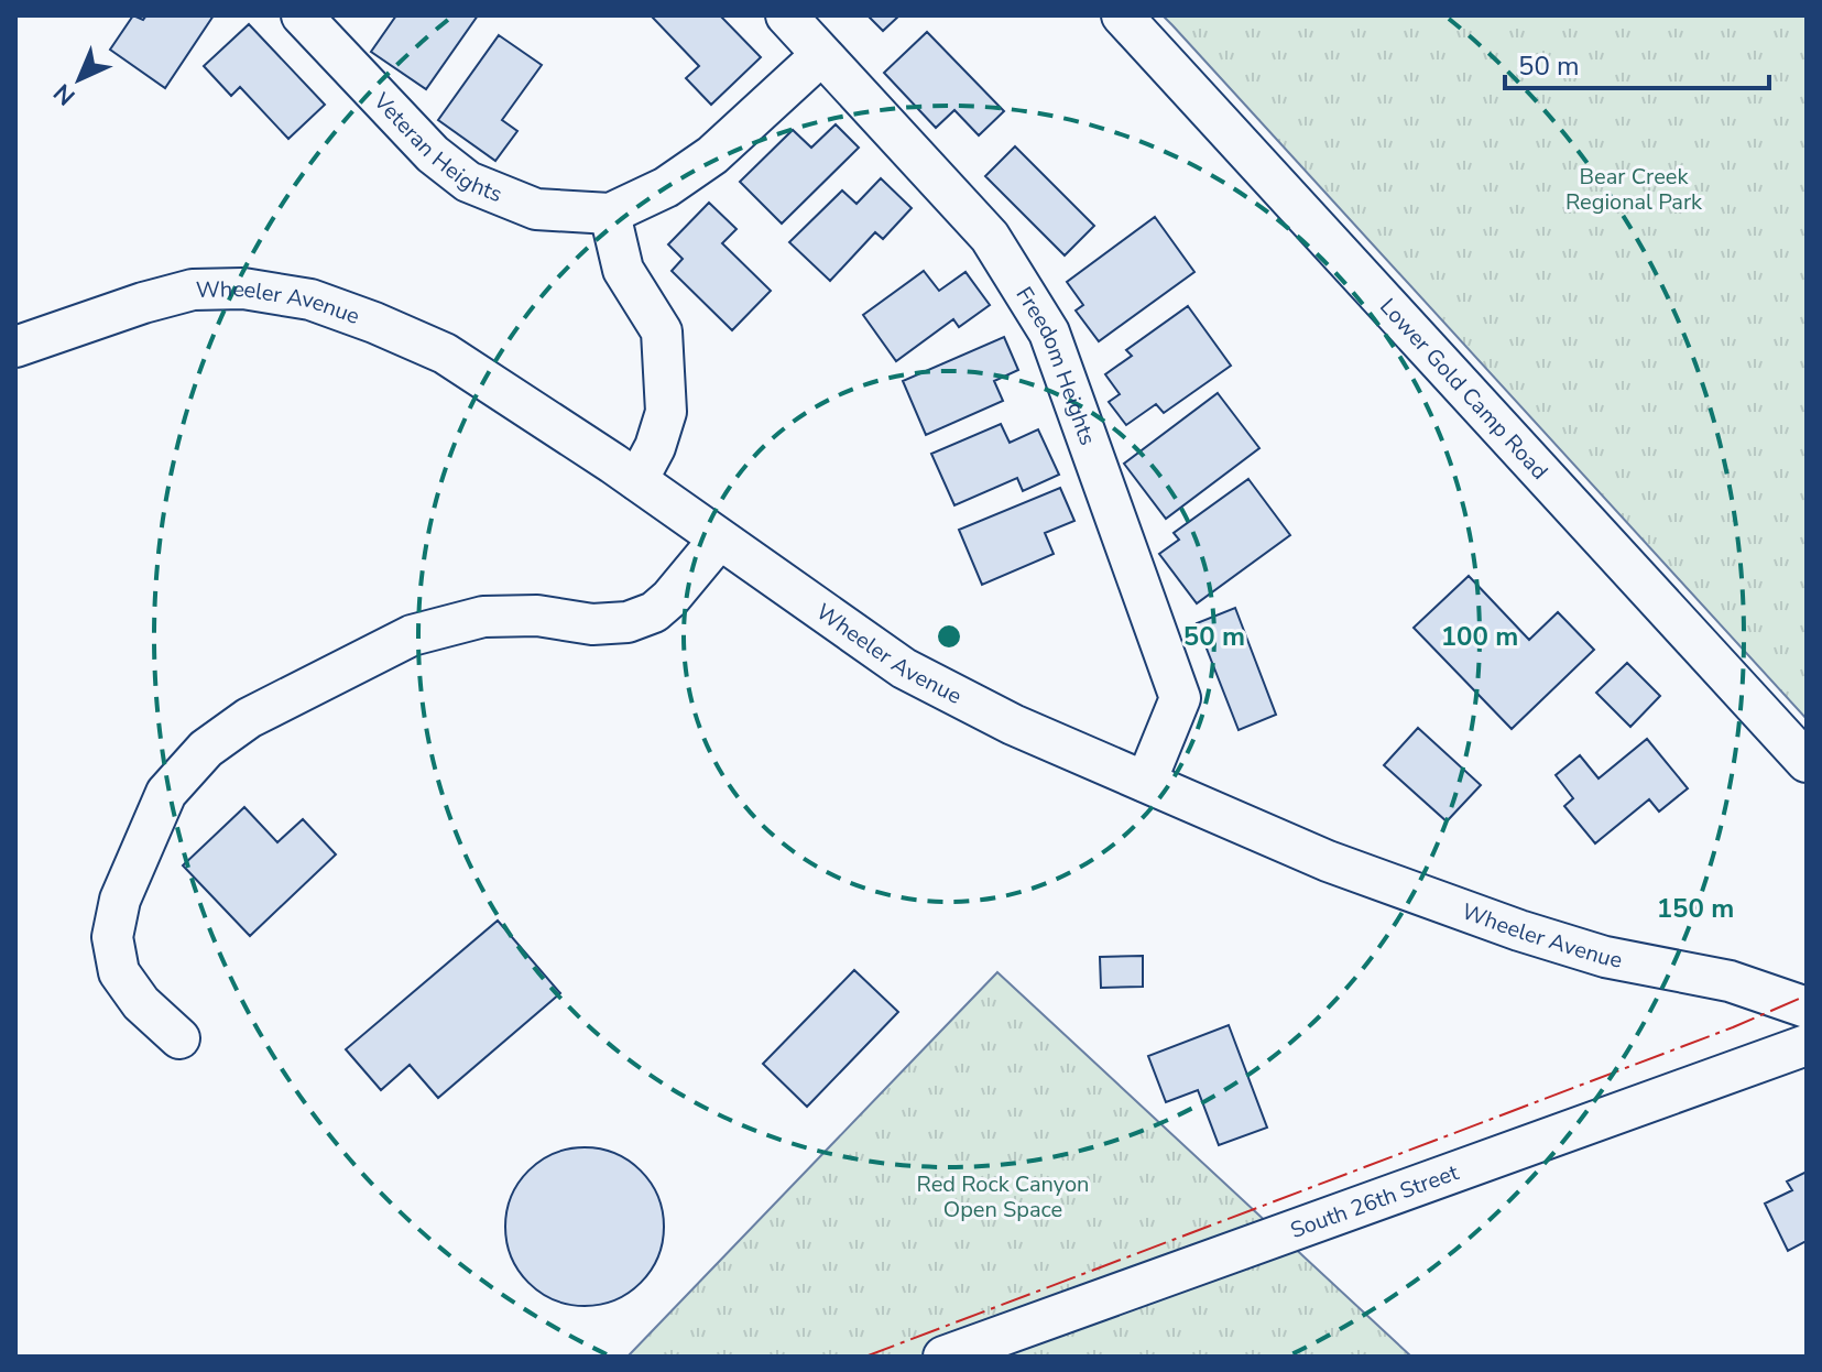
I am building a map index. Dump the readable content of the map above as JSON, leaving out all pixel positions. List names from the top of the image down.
{
  "streets": {
    "street": [
      "Veteran Heights",
      "Wheeler Avenue",
      "Freedom Heights",
      "Lower Gold Camp Road",
      "South 26th Street"
    ]
  },
  "crossings": [
    ["Veteran Heights", "Freedom Heights"],
    ["Wheeler Avenue", "Freedom Heights"]
  ],
  "parks": ["Bear Creek Regional Park", "Red Rock Canyon Open Space"],
  "scale_bar": "50 m",
  "north": "bottom left",
  "rings": ["50 m", "100 m", "150 m"]
}
